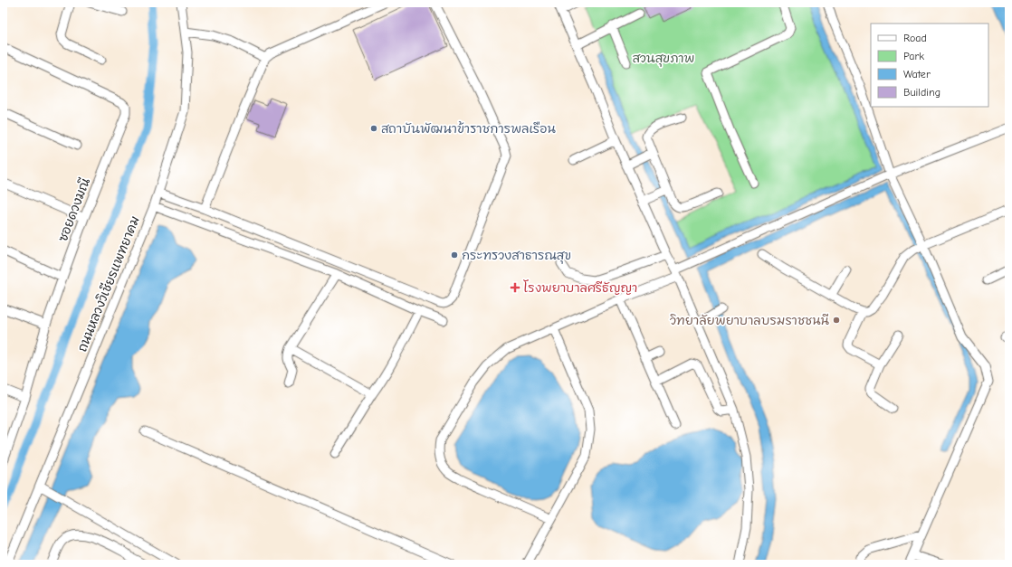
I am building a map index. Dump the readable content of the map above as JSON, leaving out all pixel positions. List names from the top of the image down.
{
  "streets": {
    "street": ["ซอยดวงมณี", "ถนนหลวงวิเชียรแพทยาคม"]
  },
  "parks": ["สวนสุขภาพ"],
  "places": {
    "other": ["สถาบันพัฒนาข้าราชการพลเรือน", "กระทรวงสาธารณสุข", "วิทยาลัยพยาบาลบรมราชชนนี"],
    "health": ["โรงพยาบาลศรีธัญญา"]
  },
  "legend": [
    "Road",
    "Park",
    "Water",
    "Building"
  ]
}
